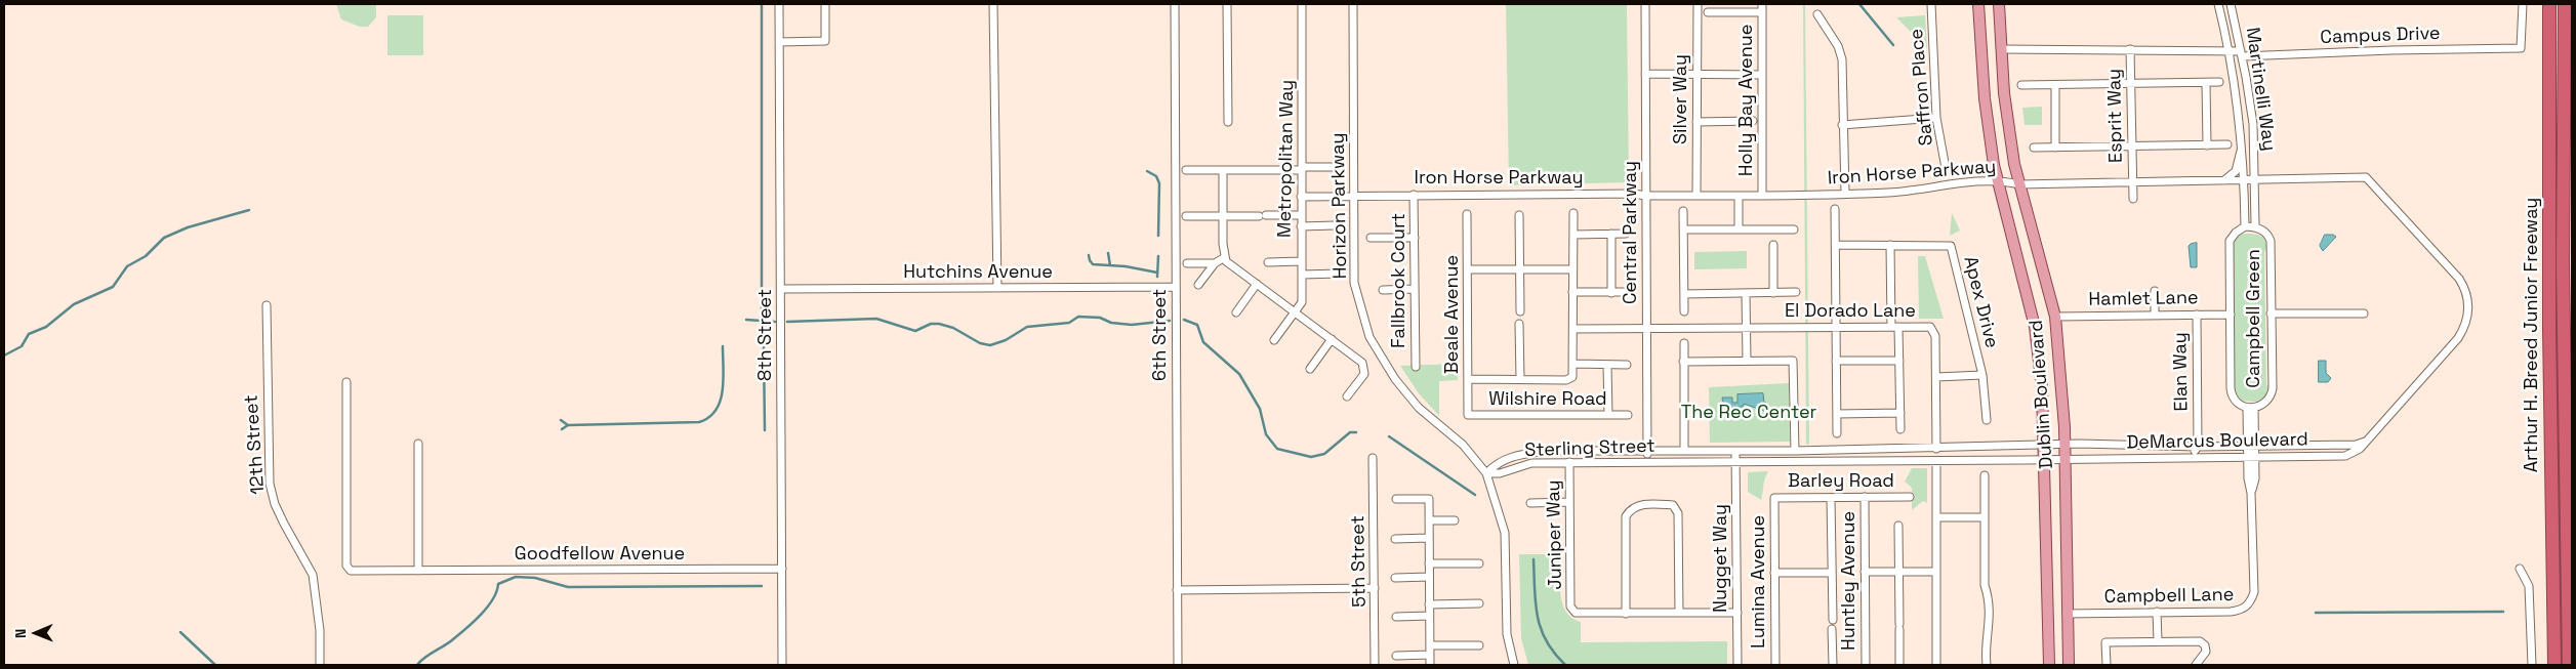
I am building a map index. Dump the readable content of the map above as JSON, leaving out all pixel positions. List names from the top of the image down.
{
  "streets": {
    "highway": ["Arthur H. Breed Junior Freeway"],
    "main road": ["Dublin Boulevard"],
    "street": [
      "Campus Drive",
      "Saffron Place",
      "Martinelli Way",
      "Silver Way",
      "Holly Bay Avenue",
      "Esprit Way",
      "Metropolitan Way",
      "Iron Horse Parkway",
      "Horizon Parkway",
      "Central Parkway",
      "Hutchins Avenue",
      "Fallbrook Court",
      "Hamlet Lane",
      "Apex Drive",
      "El Dorado Lane",
      "Beale Avenue",
      "Campbell Green",
      "8th Street",
      "6th Street",
      "Elan Way",
      "Wilshire Road",
      "DeMarcus Boulevard",
      "12th Street",
      "Sterling Street",
      "Barley Road",
      "Juniper Way",
      "Goodfellow Avenue",
      "Nugget Way",
      "5th Street",
      "Huntley Avenue",
      "Lumina Avenue",
      "Campbell Lane"
    ]
  },
  "crossings": [
    ["Campus Drive", "Martinelli Way"],
    ["Campus Drive", "Esprit Way"],
    ["Campus Drive", "Dublin Boulevard"],
    ["Martinelli Way", "Iron Horse Parkway"],
    ["Martinelli Way", "Campbell Green"],
    ["Silver Way", "Iron Horse Parkway"],
    ["Holly Bay Avenue", "Iron Horse Parkway"],
    ["Esprit Way", "Iron Horse Parkway"],
    ["Metropolitan Way", "Iron Horse Parkway"],
    ["Iron Horse Parkway", "Horizon Parkway"],
    ["Iron Horse Parkway", "Central Parkway"],
    ["Iron Horse Parkway", "Fallbrook Court"],
    ["Iron Horse Parkway", "Campbell Green"],
    ["Iron Horse Parkway", "Dublin Boulevard"],
    ["Iron Horse Parkway", "DeMarcus Boulevard"],
    ["Horizon Parkway", "Sterling Street"],
    ["Central Parkway", "El Dorado Lane"],
    ["Central Parkway", "Sterling Street"],
    ["Hutchins Avenue", "8th Street"],
    ["Hutchins Avenue", "6th Street"],
    ["Hamlet Lane", "Campbell Green"],
    ["Hamlet Lane", "Elan Way"],
    ["Hamlet Lane", "Dublin Boulevard"],
    ["El Dorado Lane", "Sterling Street"],
    ["Beale Avenue", "Wilshire Road"],
    ["Campbell Green", "DeMarcus Boulevard"],
    ["Campbell Green", "Campbell Lane"],
    ["8th Street", "Goodfellow Avenue"],
    ["Elan Way", "DeMarcus Boulevard"],
    ["Dublin Boulevard", "DeMarcus Boulevard"],
    ["Dublin Boulevard", "Sterling Street"],
    ["Dublin Boulevard", "Campbell Lane"],
    ["DeMarcus Boulevard", "Sterling Street"],
    ["DeMarcus Boulevard", "Campbell Lane"],
    ["Sterling Street", "Juniper Way"],
    ["Sterling Street", "Nugget Way"],
    ["Barley Road", "Huntley Avenue"],
    ["Barley Road", "Lumina Avenue"]
  ],
  "parks": ["The Rec Center"],
  "north": "left"
}
